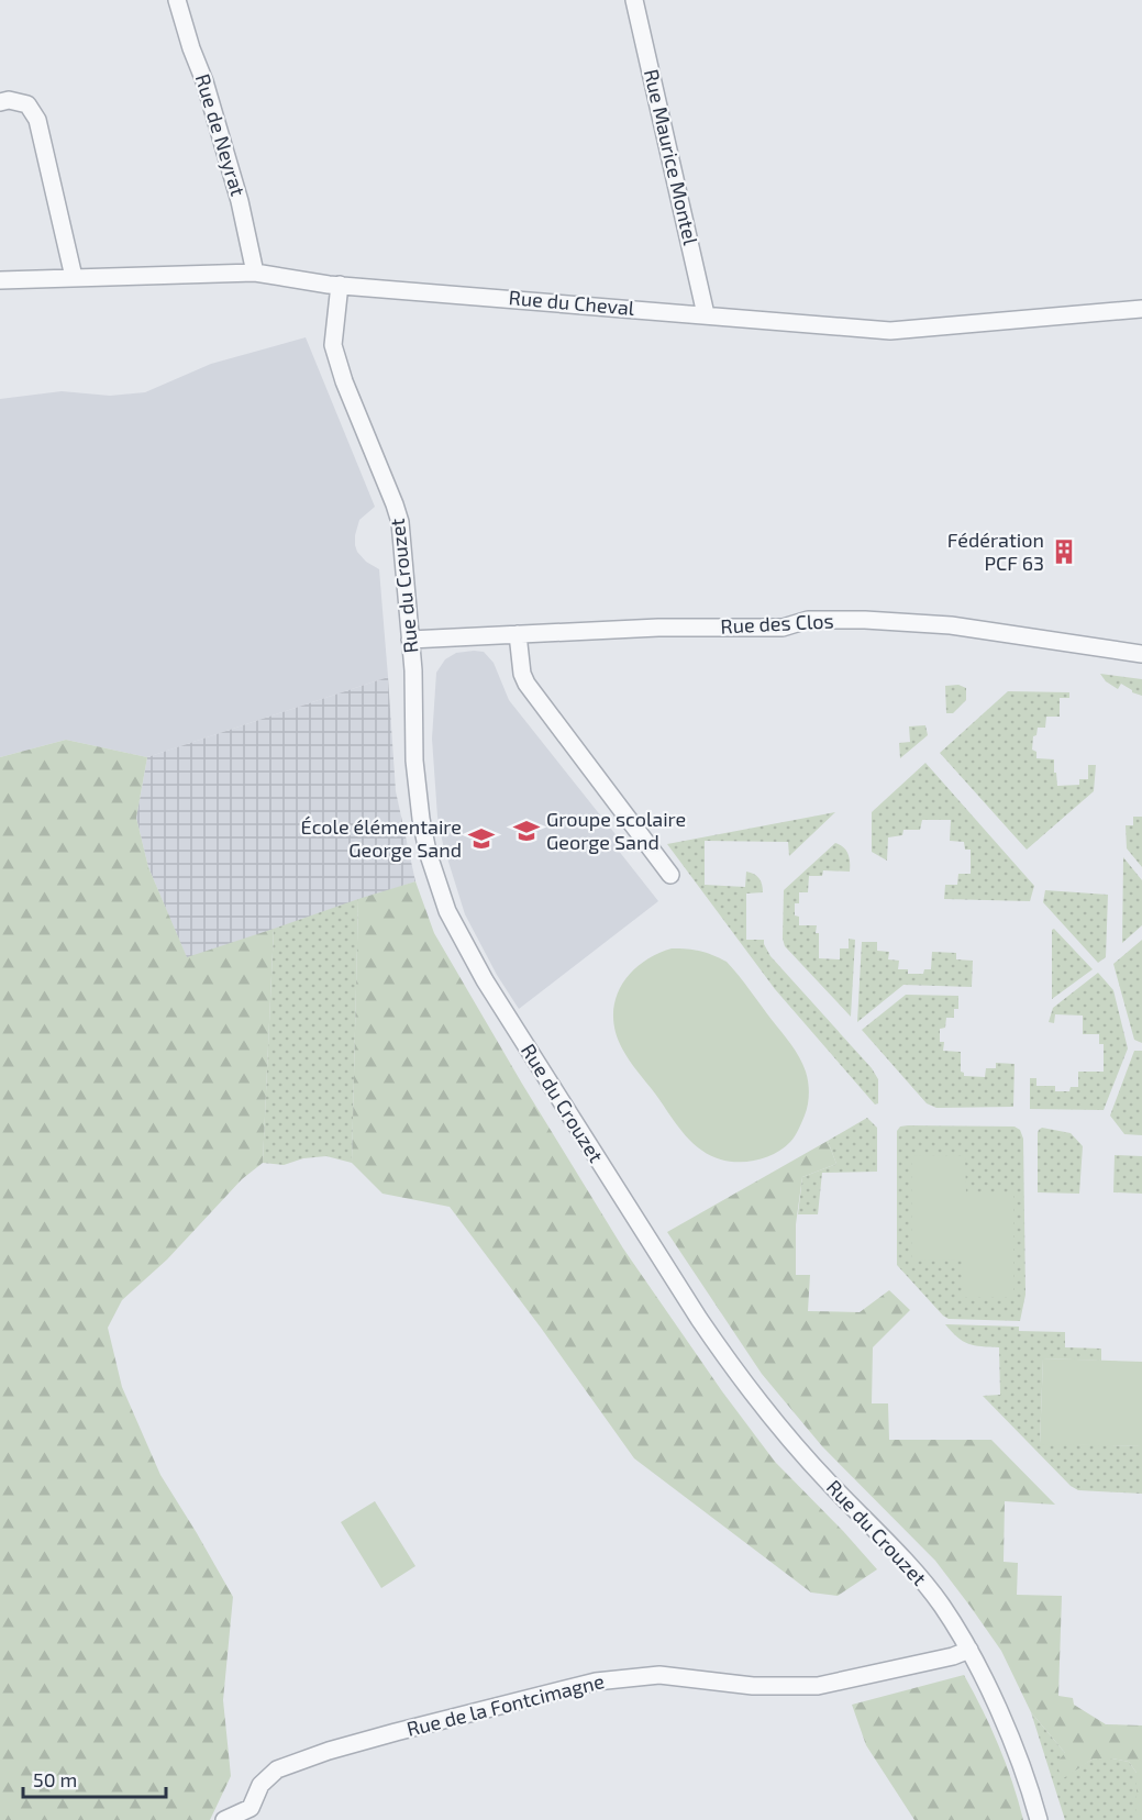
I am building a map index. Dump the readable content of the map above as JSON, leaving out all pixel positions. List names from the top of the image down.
{
  "streets": {
    "street": [
      "Rue de Neyrat",
      "Rue Maurice Montel",
      "Rue du Cheval",
      "Rue du Crouzet",
      "Rue des Clos",
      "Rue de la Fontcimagne"
    ]
  },
  "crossings": [
    ["Rue de Neyrat", "Rue du Cheval"],
    ["Rue Maurice Montel", "Rue du Cheval"],
    ["Rue du Cheval", "Rue du Crouzet"],
    ["Rue du Crouzet", "Rue des Clos"],
    ["Rue du Crouzet", "Rue de la Fontcimagne"]
  ],
  "places": {
    "building": ["Fédération PCF 63"],
    "school or university": ["Groupe scolaire George Sand", "École élémentaire George Sand"]
  },
  "scale_bar": "50 m"
}
